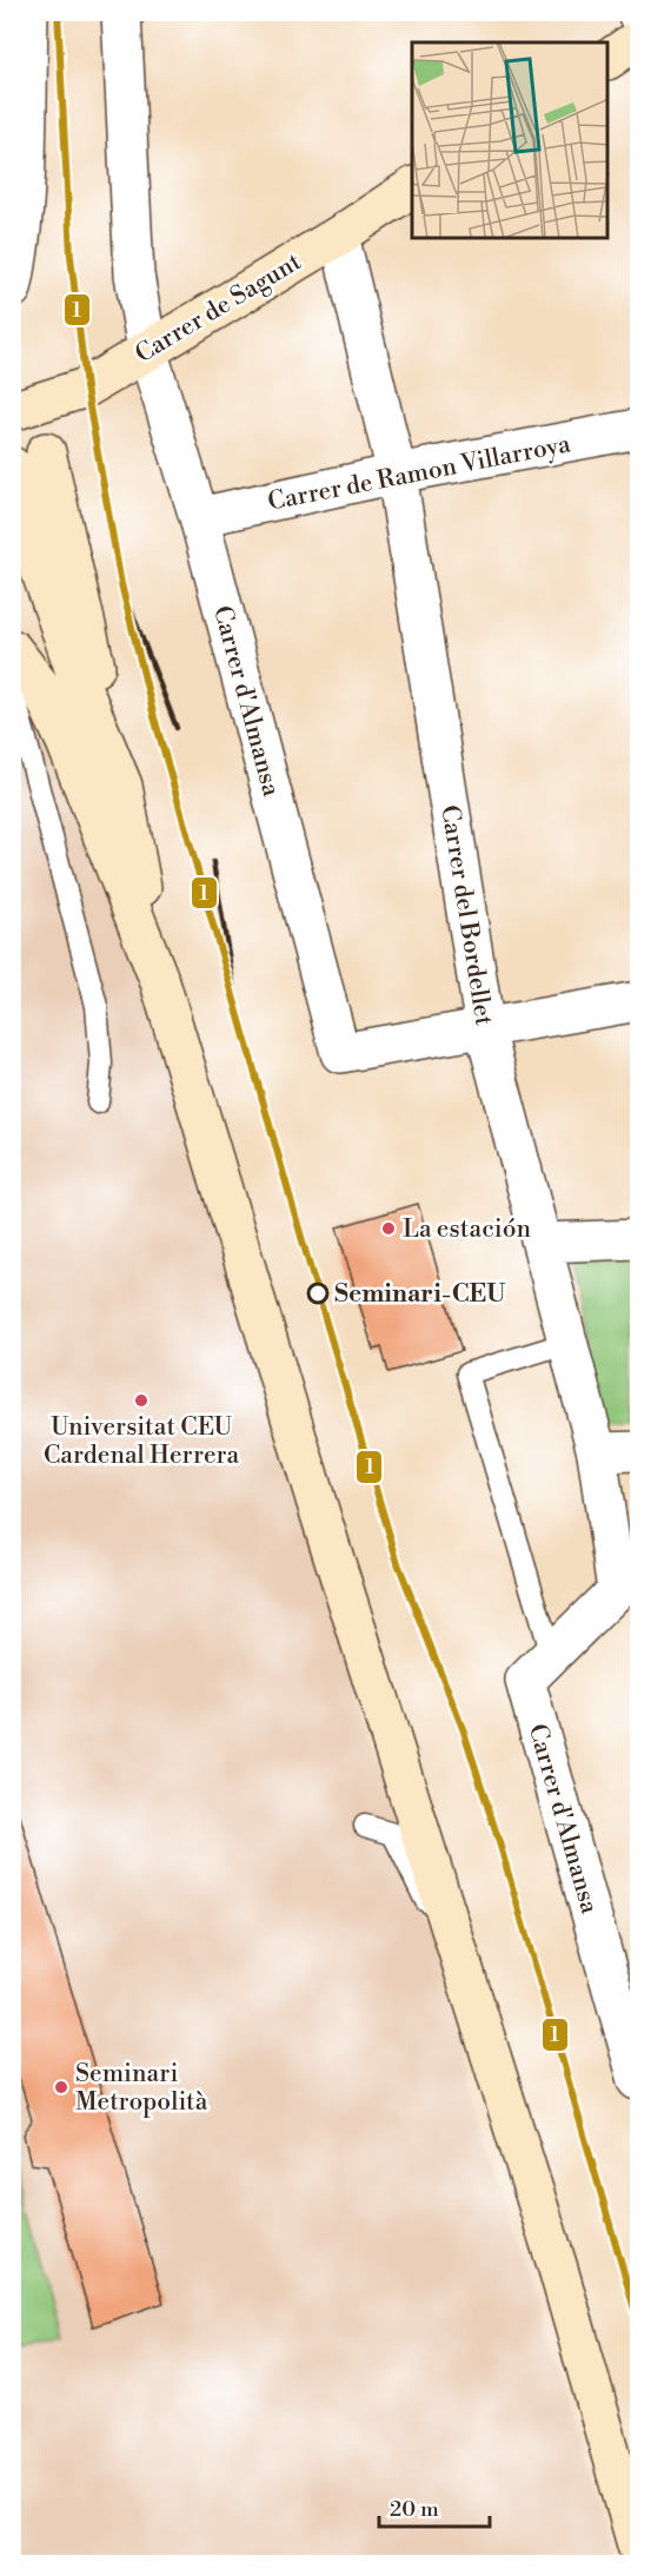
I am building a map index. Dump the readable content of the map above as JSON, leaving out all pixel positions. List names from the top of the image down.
{
  "streets": {
    "street": [
      "Carrer de Sagunt",
      "Carrer de Ramon Villarroya",
      "Carrer d'Almansa",
      "Carrer del Bordellet"
    ]
  },
  "crossings": [
    ["Carrer de Sagunt", "Carrer d'Almansa"],
    ["Carrer de Sagunt", "Carrer del Bordellet"],
    ["Carrer de Ramon Villarroya", "Carrer d'Almansa"],
    ["Carrer de Ramon Villarroya", "Carrer del Bordellet"],
    ["Carrer d'Almansa", "Carrer del Bordellet"]
  ],
  "places": [
    "La estación",
    "Seminari-CEU",
    "Universitat CEU Cardenal Herrera",
    "Seminari Metropolità"
  ],
  "lines": ["transit line 1"],
  "scale_bar": "20 m"
}
